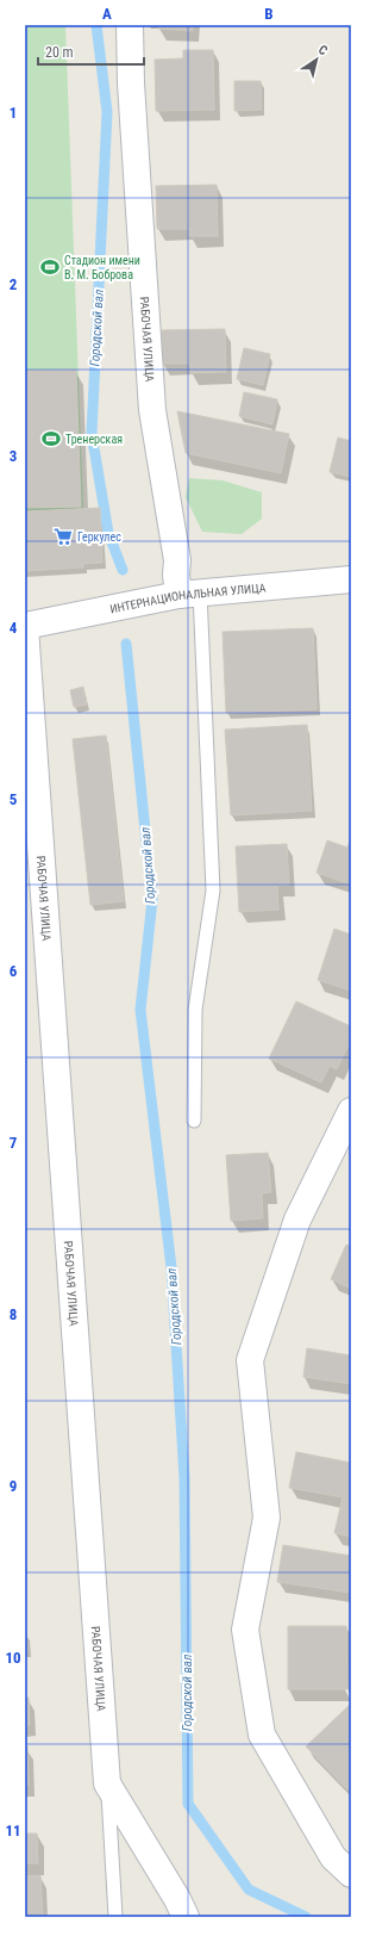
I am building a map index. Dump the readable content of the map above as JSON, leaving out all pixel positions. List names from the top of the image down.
{
  "streets": {
    "street": ["РАБОЧАЯ УЛИЦА", "ИНТЕРНАЦИОНАЛЬНАЯ УЛИЦА"]
  },
  "crossings": [
    ["РАБОЧАЯ УЛИЦА", "ИНТЕРНАЦИОНАЛЬНАЯ УЛИЦА"]
  ],
  "water": ["Городской вал"],
  "places": {
    "sports": ["Стадион имени В. М. Боброва", "Тренерская"],
    "supermarket": ["Геркулес"]
  },
  "scale_bar": "20 m",
  "north": "top right",
  "grid": {
    "columns": ["A", "B"],
    "rows": [
      "1",
      "2",
      "3",
      "4",
      "5",
      "6",
      "7",
      "8",
      "9",
      "10",
      "11"
    ]
  }
}
